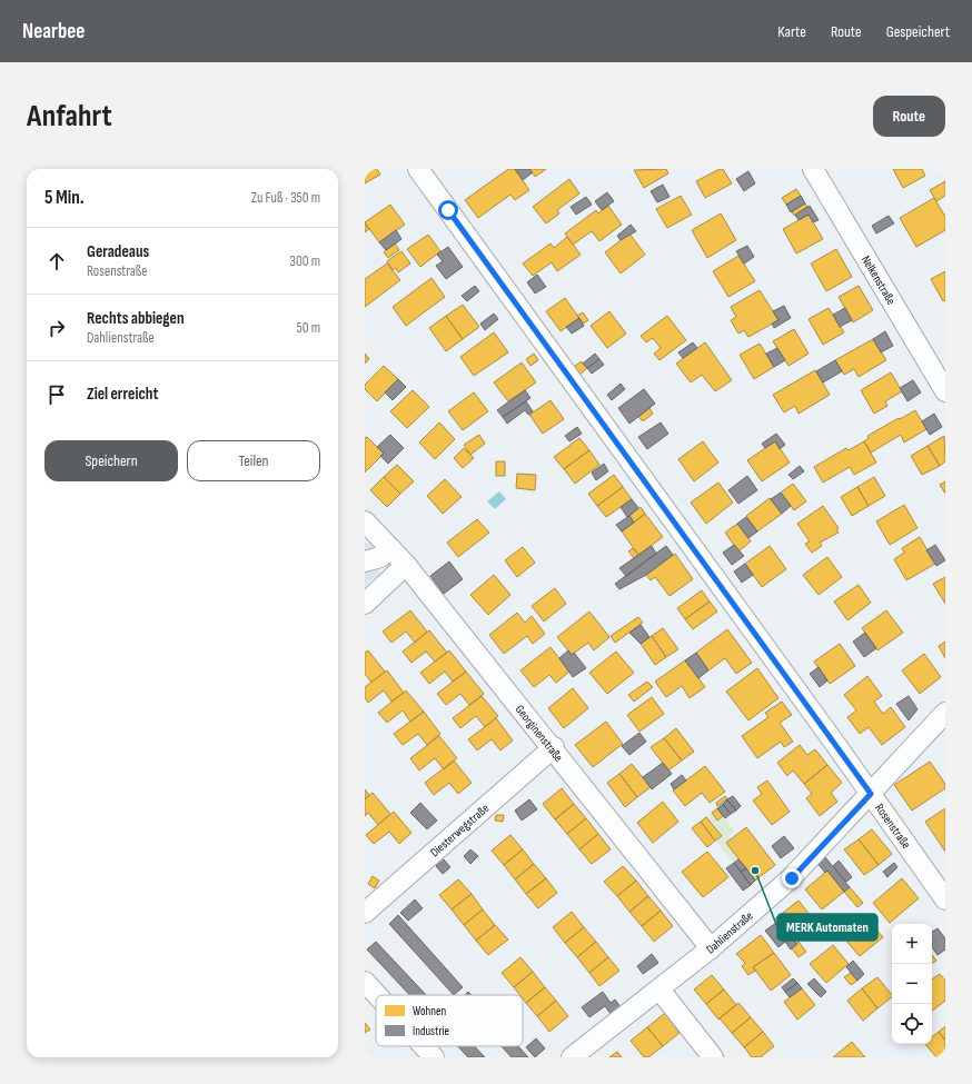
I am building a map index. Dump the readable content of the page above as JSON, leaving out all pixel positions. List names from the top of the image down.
{
  "streets": {
    "street": [
      "Nelkenstraße",
      "Georginenstraße",
      "Rosenstraße",
      "Diesterwegstraße",
      "Dahlienstraße"
    ]
  },
  "crossings": [
    ["Georginenstraße", "Diesterwegstraße"],
    ["Georginenstraße", "Dahlienstraße"],
    ["Rosenstraße", "Dahlienstraße"]
  ],
  "places": ["MERK Automaten"],
  "legend": ["Wohnen", "Industrie"],
  "page": {
    "header": "Nearbee",
    "nav": ["Karte", "Route", "Gespeichert"],
    "buttons": [
      "Route",
      ["Speichern", "Teilen"]
    ],
    "title": "Anfahrt",
    "heading": ["5 Min.", "Zu Fuß · 350 m"],
    "list": [
      ["Geradeaus", "Rosenstraße", "300 m"],
      ["Rechts abbiegen", "Dahlienstraße", "50 m"],
      "Ziel erreicht"
    ],
    "map_buttons": ["+", "−"]
  }
}
